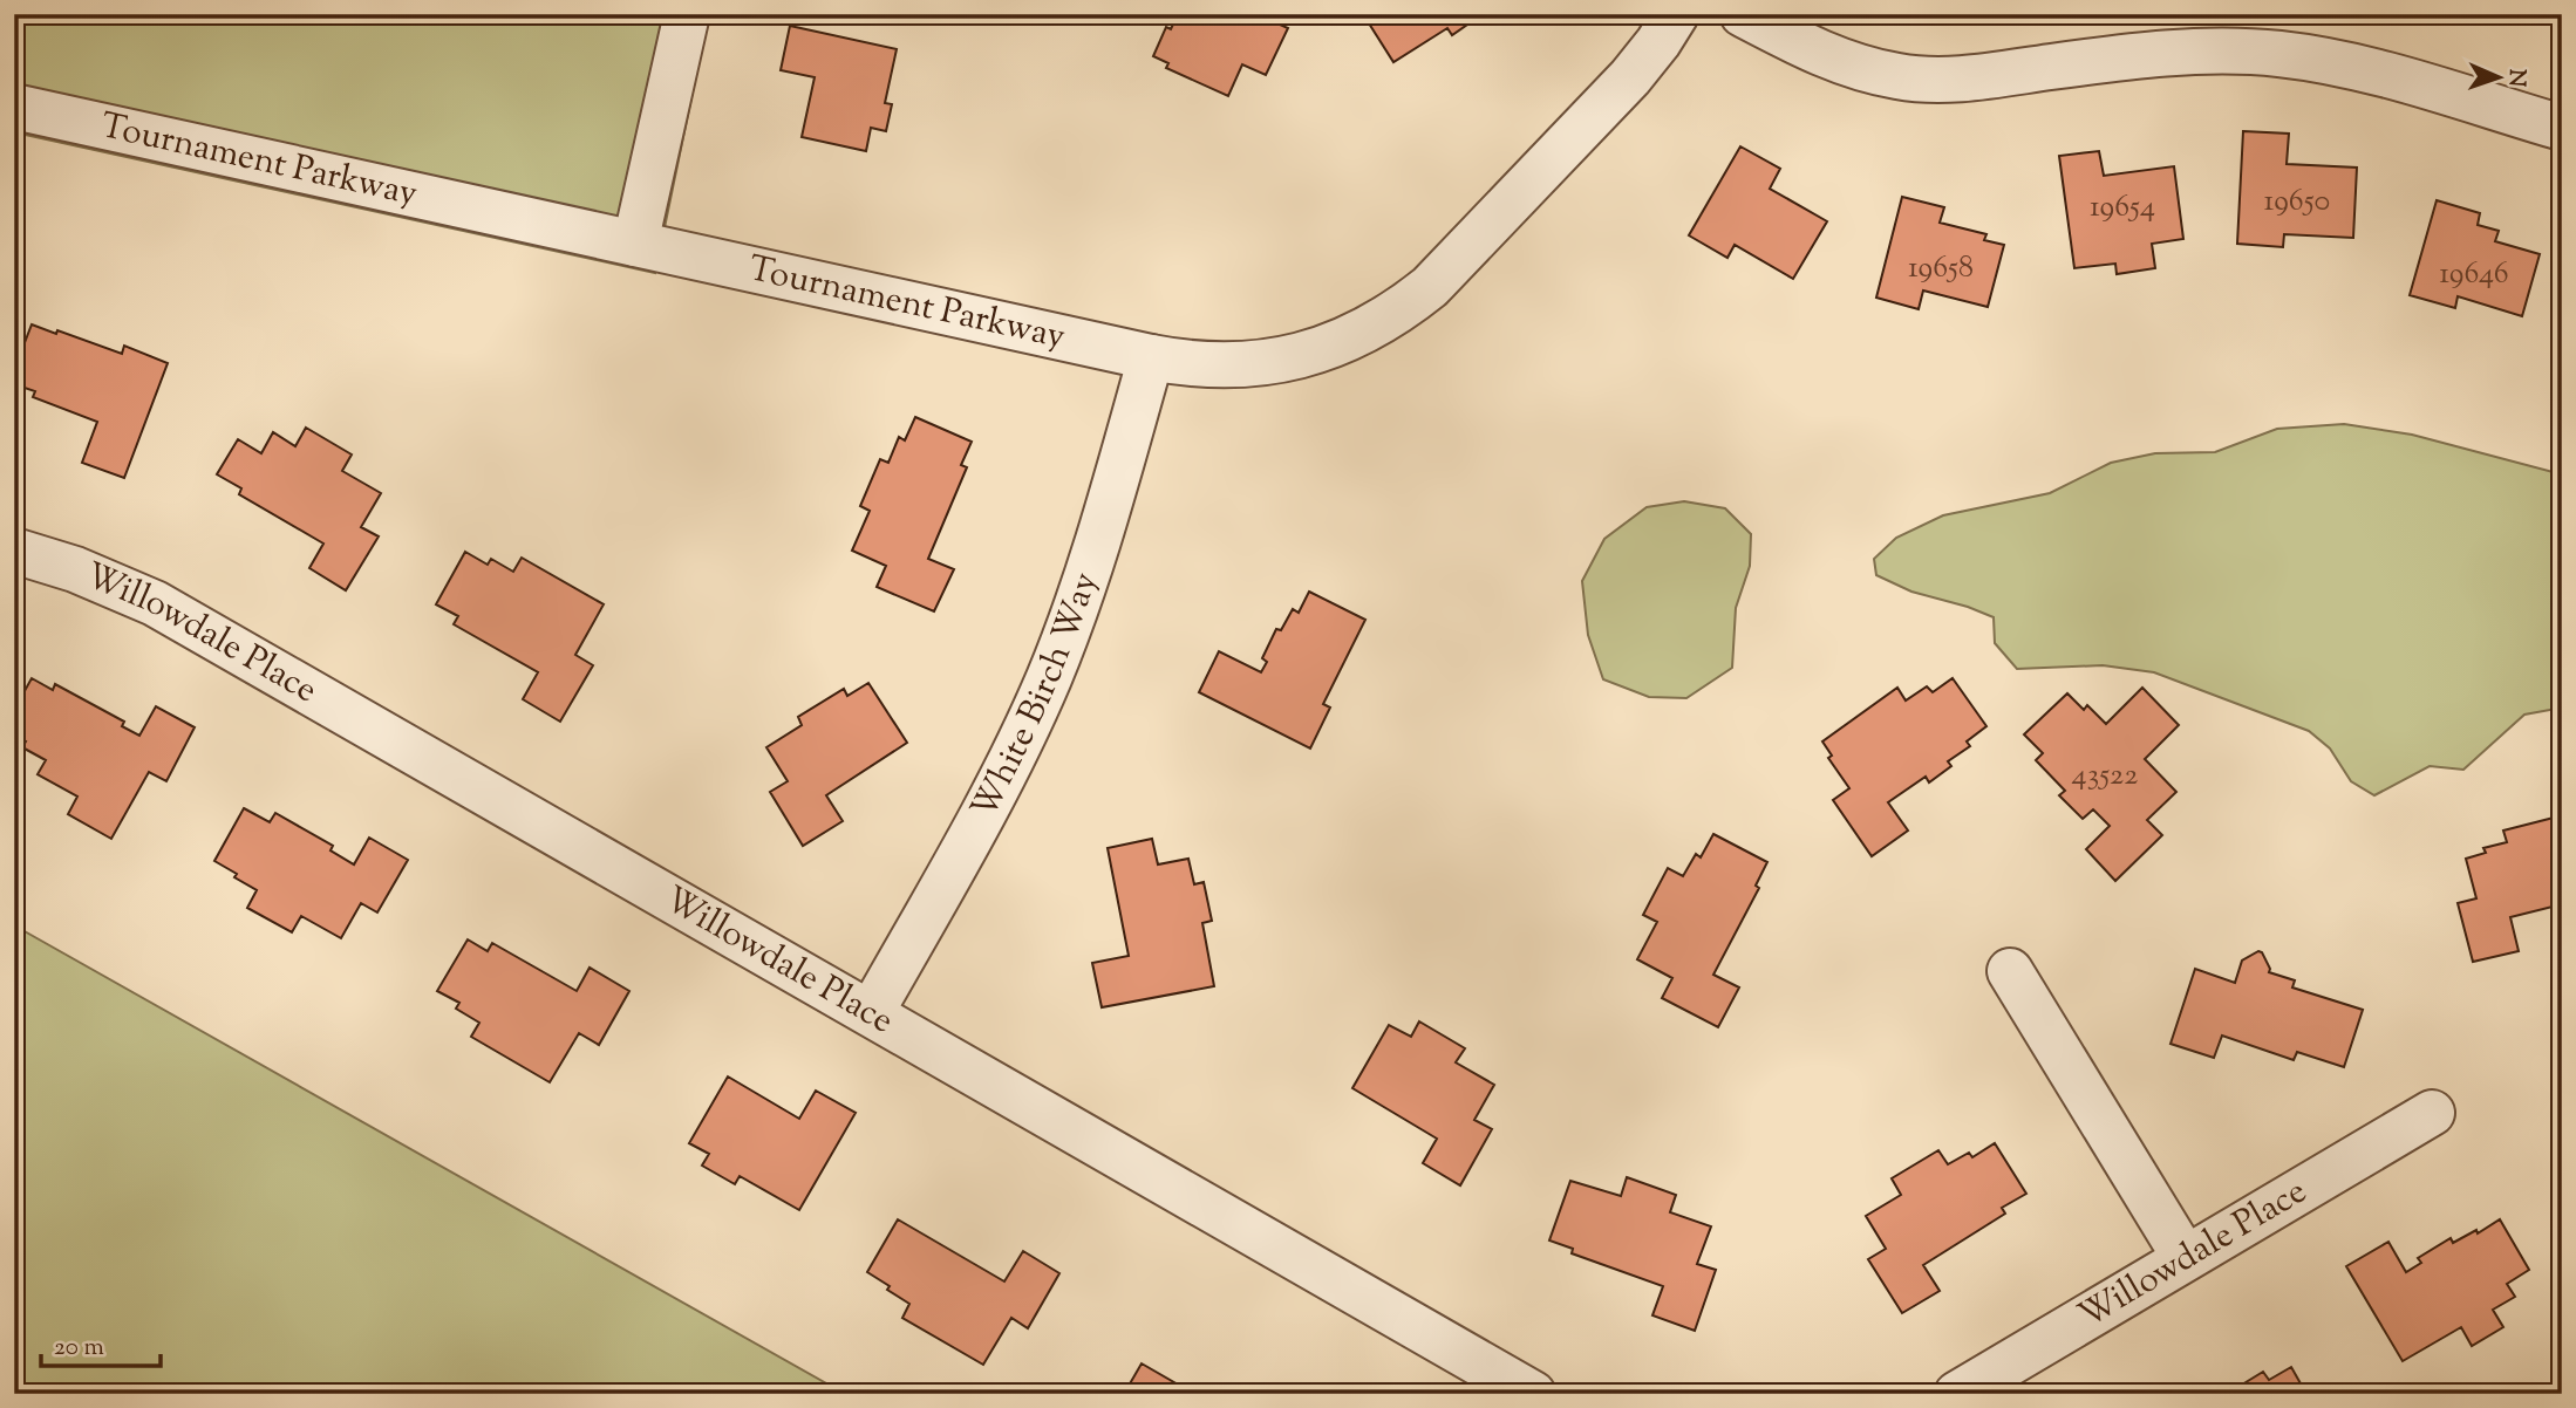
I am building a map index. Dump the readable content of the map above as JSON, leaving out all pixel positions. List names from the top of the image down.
{
  "streets": {
    "street": ["Tournament Parkway", "Willowdale Place", "White Birch Way"]
  },
  "crossings": [
    ["Tournament Parkway", "White Birch Way"],
    ["Willowdale Place", "White Birch Way"]
  ],
  "house_numbers": [
    "19650",
    "19654",
    "19658",
    "19646",
    "43522"
  ],
  "scale_bar": "20 m",
  "north": "right"
}
